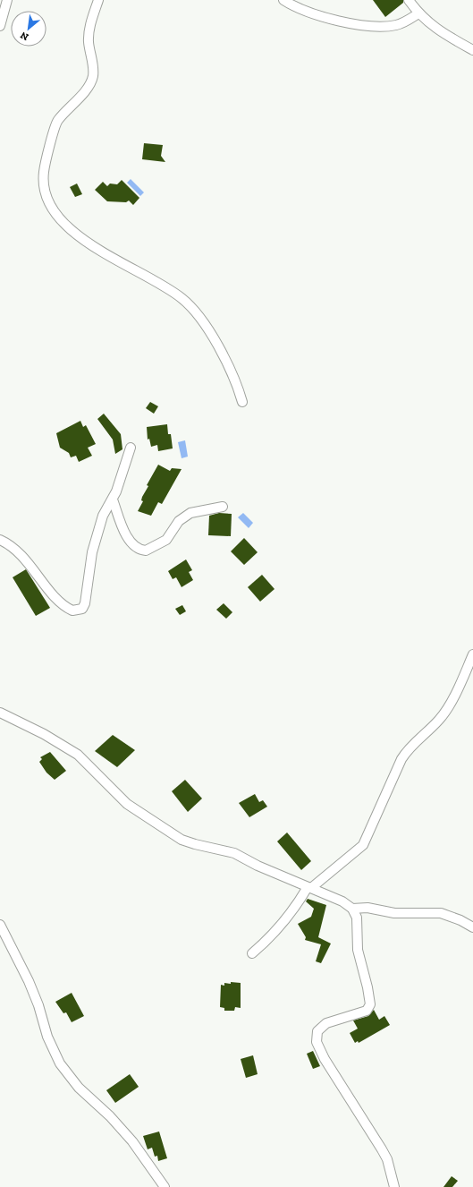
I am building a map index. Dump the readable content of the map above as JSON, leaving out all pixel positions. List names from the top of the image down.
{
  "north": "bottom left"
}
